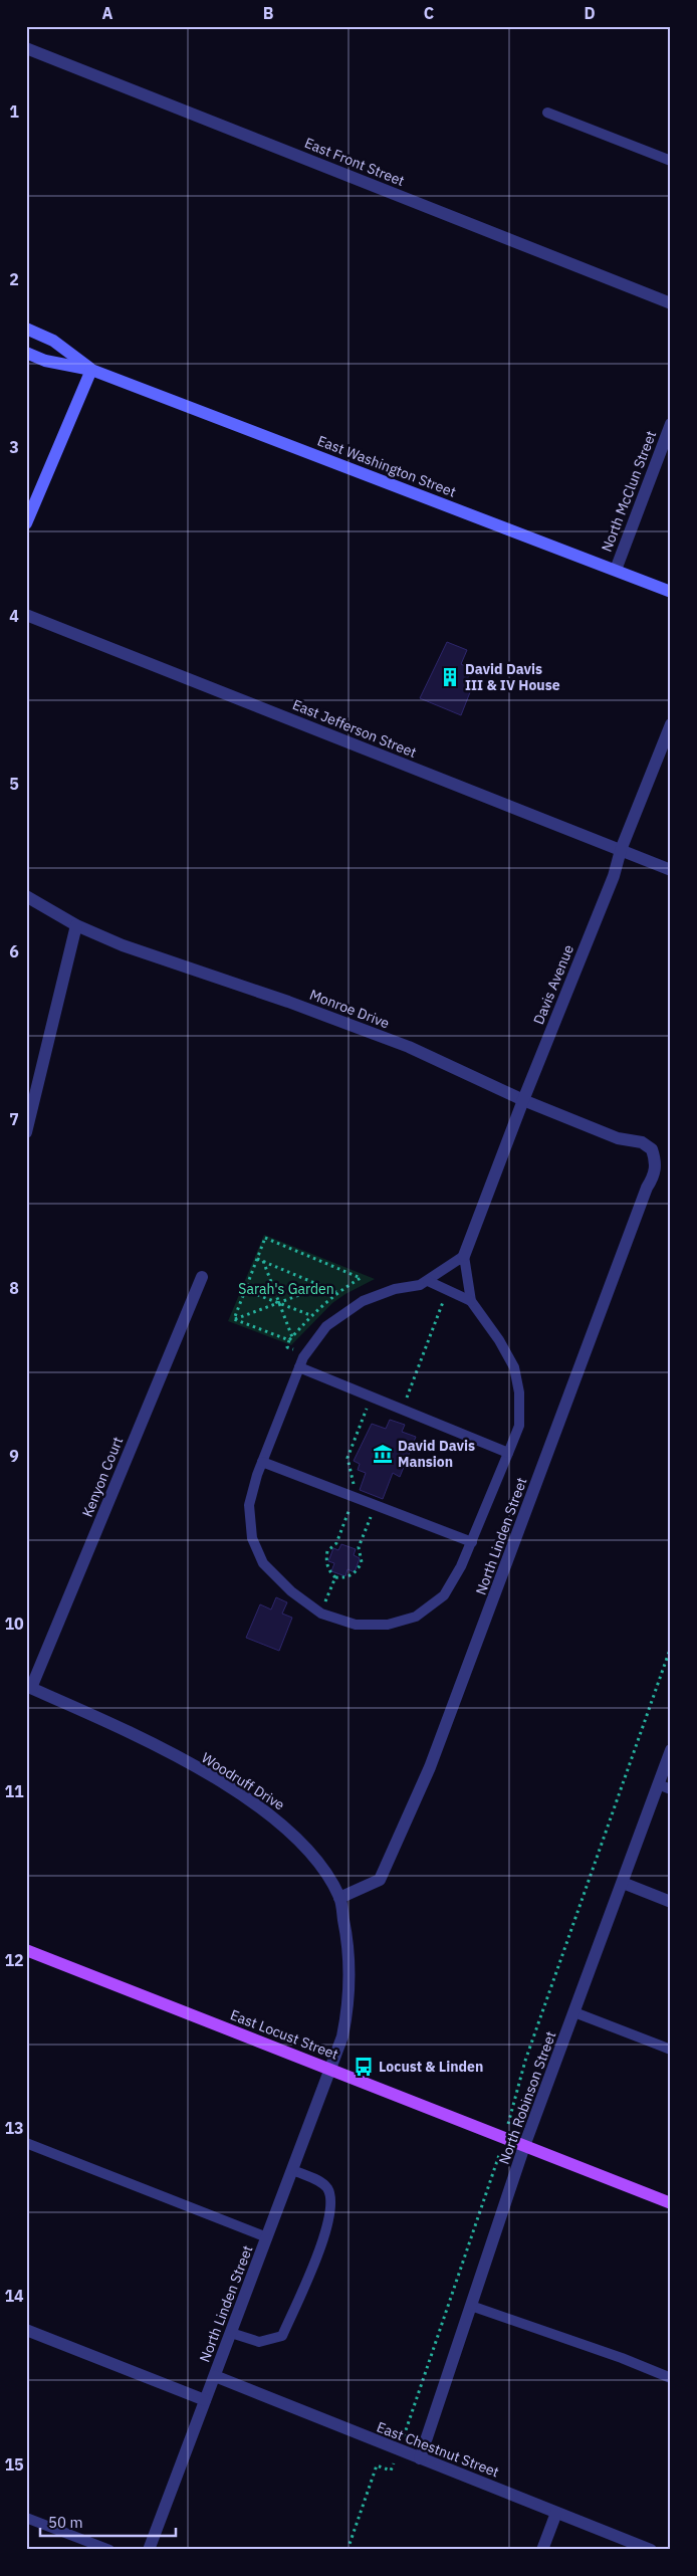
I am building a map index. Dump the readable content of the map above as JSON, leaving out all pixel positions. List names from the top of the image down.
{
  "streets": {
    "main road": ["East Washington Street", "East Locust Street"],
    "street": [
      "East Front Street",
      "North McClun Street",
      "East Jefferson Street",
      "Davis Avenue",
      "Monroe Drive",
      "Kenyon Court",
      "North Linden Street",
      "Woodruff Drive",
      "North Robinson Street",
      "East Chestnut Street"
    ]
  },
  "crossings": [
    ["East Washington Street", "North McClun Street"],
    ["East Jefferson Street", "Davis Avenue"],
    ["Davis Avenue", "Monroe Drive"],
    ["Monroe Drive", "North Linden Street"],
    ["Kenyon Court", "Woodruff Drive"],
    ["North Linden Street", "Woodruff Drive"],
    ["North Linden Street", "East Locust Street"],
    ["North Linden Street", "East Chestnut Street"],
    ["Woodruff Drive", "East Locust Street"],
    ["East Locust Street", "North Robinson Street"],
    ["North Robinson Street", "East Chestnut Street"]
  ],
  "parks": ["Sarah's Garden"],
  "places": {
    "building": ["David Davis III & IV House"],
    "museum": ["David Davis Mansion"],
    "bus stop": ["Locust & Linden"]
  },
  "scale_bar": "50 m",
  "grid": {
    "columns": [
      "A",
      "B",
      "C",
      "D"
    ],
    "rows": [
      "1",
      "2",
      "3",
      "4",
      "5",
      "6",
      "7",
      "8",
      "9",
      "10",
      "11",
      "12",
      "13",
      "14",
      "15"
    ]
  }
}
